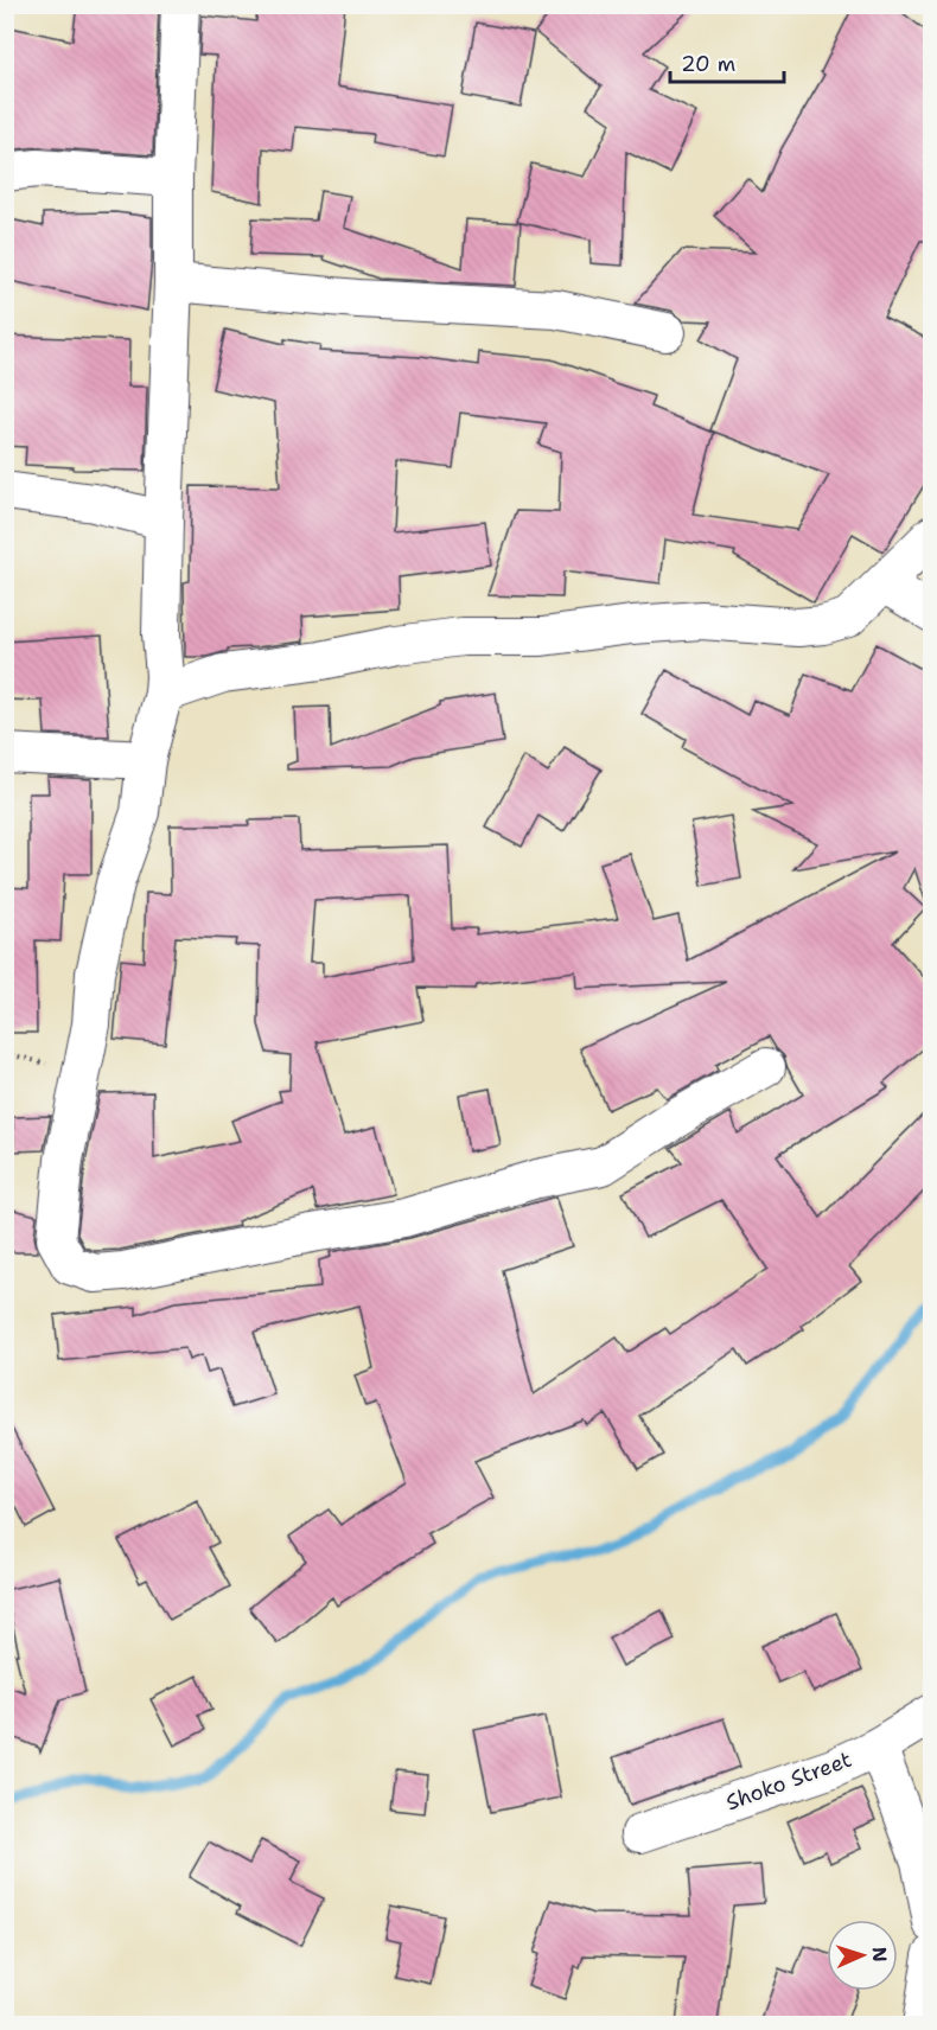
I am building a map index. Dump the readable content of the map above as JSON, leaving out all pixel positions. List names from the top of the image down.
{
  "streets": {
    "street": ["Shoko Street"]
  },
  "scale_bar": "20 m",
  "north": "right"
}
